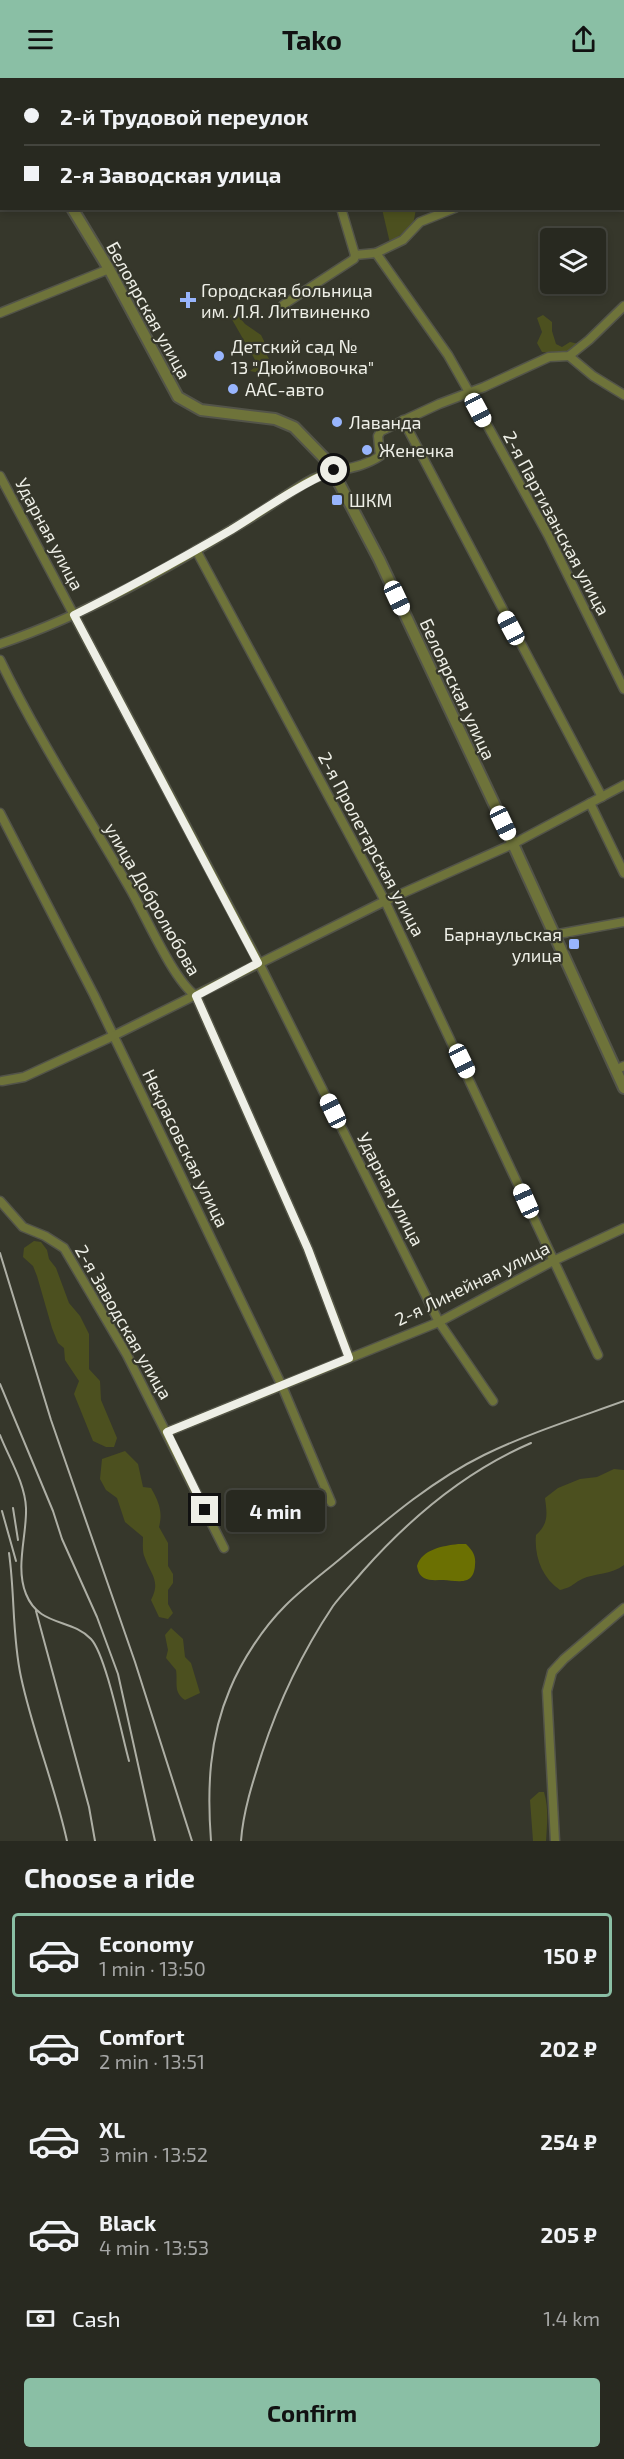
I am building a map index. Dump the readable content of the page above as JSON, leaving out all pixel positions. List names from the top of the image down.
{
  "streets": {
    "street": [
      "Белоярская улица",
      "2-я Партизанская улица",
      "Ударная улица",
      "2-я Пролетарская улица",
      "улица Добролюбова",
      "Некрасовская улица",
      "2-я Линейная улица",
      "2-я Заводская улица"
    ]
  },
  "crossings": [
    ["Ударная улица", "2-я Линейная улица"],
    ["2-я Пролетарская улица", "2-я Линейная улица"],
    ["улица Добролюбова", "2-я Линейная улица"],
    ["Некрасовская улица", "2-я Линейная улица"],
    ["2-я Линейная улица", "2-я Заводская улица"]
  ],
  "places": {
    "health": ["Городская больница им. Л.Я. Литвиненко"],
    "other": [
      "Детский сад № 13 \"Дюймовочка\"",
      "ААС-авто",
      "Лаванда",
      "Женечка"
    ],
    "transit": ["ШКМ", "Барнаульская улица"]
  },
  "page": {
    "header": "Tako",
    "banner": ["2-й Трудовой переулок", "2-я Заводская улица"],
    "bubble": "4 min",
    "heading": "Choose a ride",
    "list": [
      {
        "name": "Economy",
        "note": "1 min · 13:50",
        "value": "150 ₽"
      },
      {
        "name": "Comfort",
        "note": "2 min · 13:51",
        "value": "202 ₽"
      },
      {
        "name": "XL",
        "note": "3 min · 13:52",
        "value": "254 ₽"
      },
      {
        "name": "Black",
        "note": "4 min · 13:53",
        "value": "205 ₽"
      }
    ],
    "pay": ["Cash", "1.4 km"],
    "buttons": "Confirm"
  }
}
